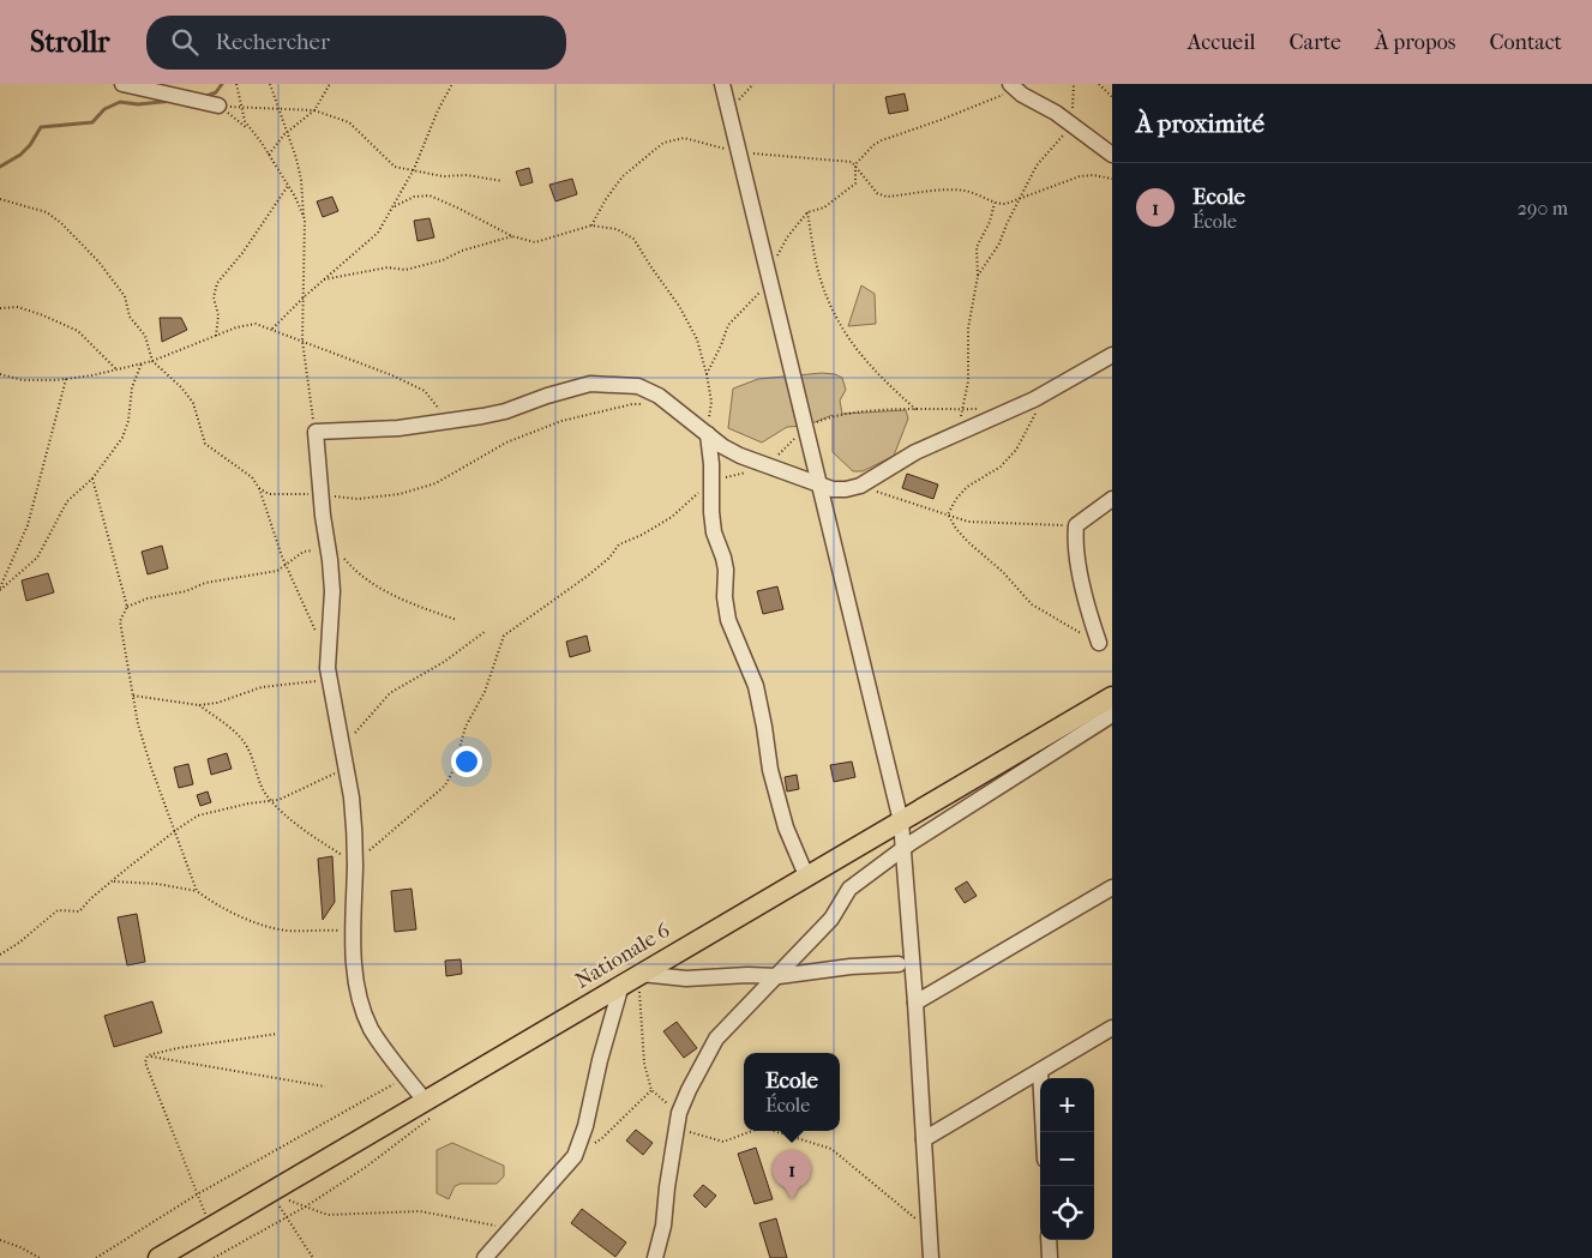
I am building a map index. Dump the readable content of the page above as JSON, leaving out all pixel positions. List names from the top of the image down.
{
  "streets": {
    "main road": ["Nationale 6"]
  },
  "page": {
    "header": "Strollr",
    "search": "Rechercher",
    "nav": [
      "Accueil",
      "Carte",
      "À propos",
      "Contact"
    ],
    "heading": "À proximité",
    "list": [
      {
        "mark": "1",
        "name": "Ecole",
        "note": "École",
        "value": "290 m"
      }
    ],
    "popup": ["Ecole", "École"],
    "map_buttons": ["+", "−"],
    "pins": "1"
  }
}
